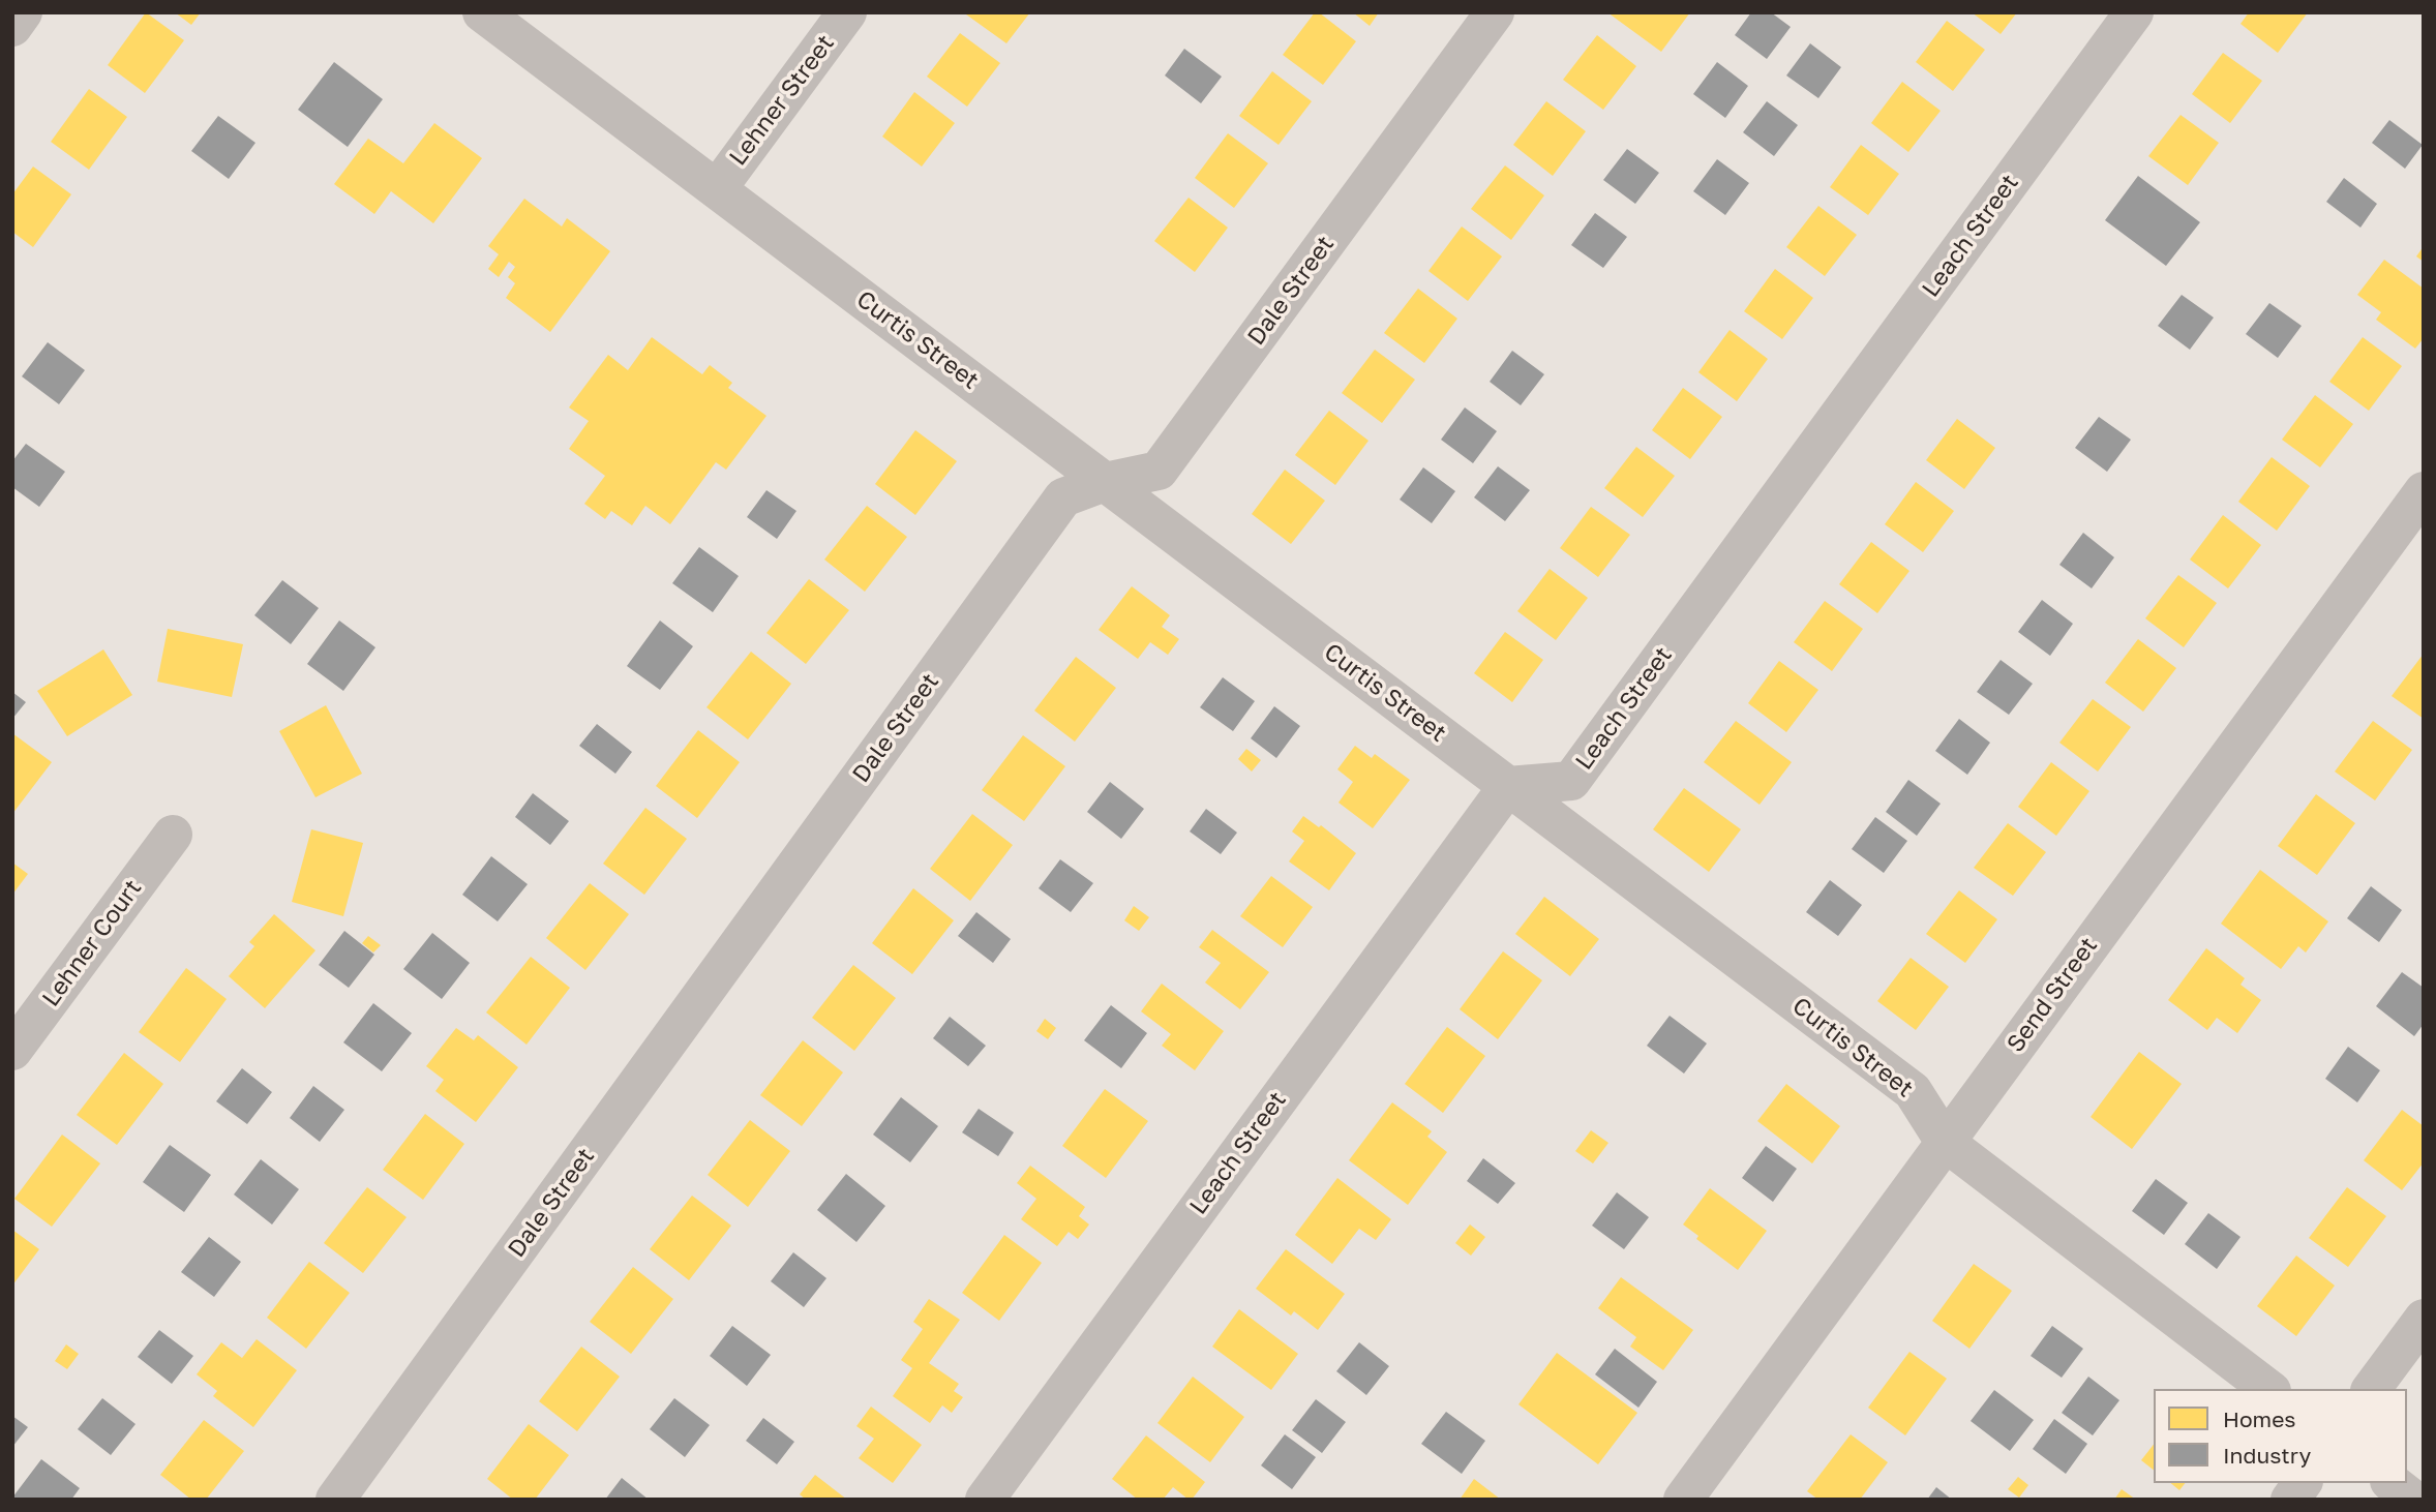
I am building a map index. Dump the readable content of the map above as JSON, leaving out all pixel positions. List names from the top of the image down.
{
  "streets": {
    "street": [
      "Lehner Street",
      "Leach Street",
      "Dale Street",
      "Curtis Street",
      "Lehner Court",
      "Send Street"
    ]
  },
  "crossings": [
    ["Lehner Street", "Curtis Street"],
    ["Leach Street", "Curtis Street"],
    ["Dale Street", "Curtis Street"],
    ["Curtis Street", "Send Street"]
  ],
  "legend": ["Homes", "Industry"]
}
